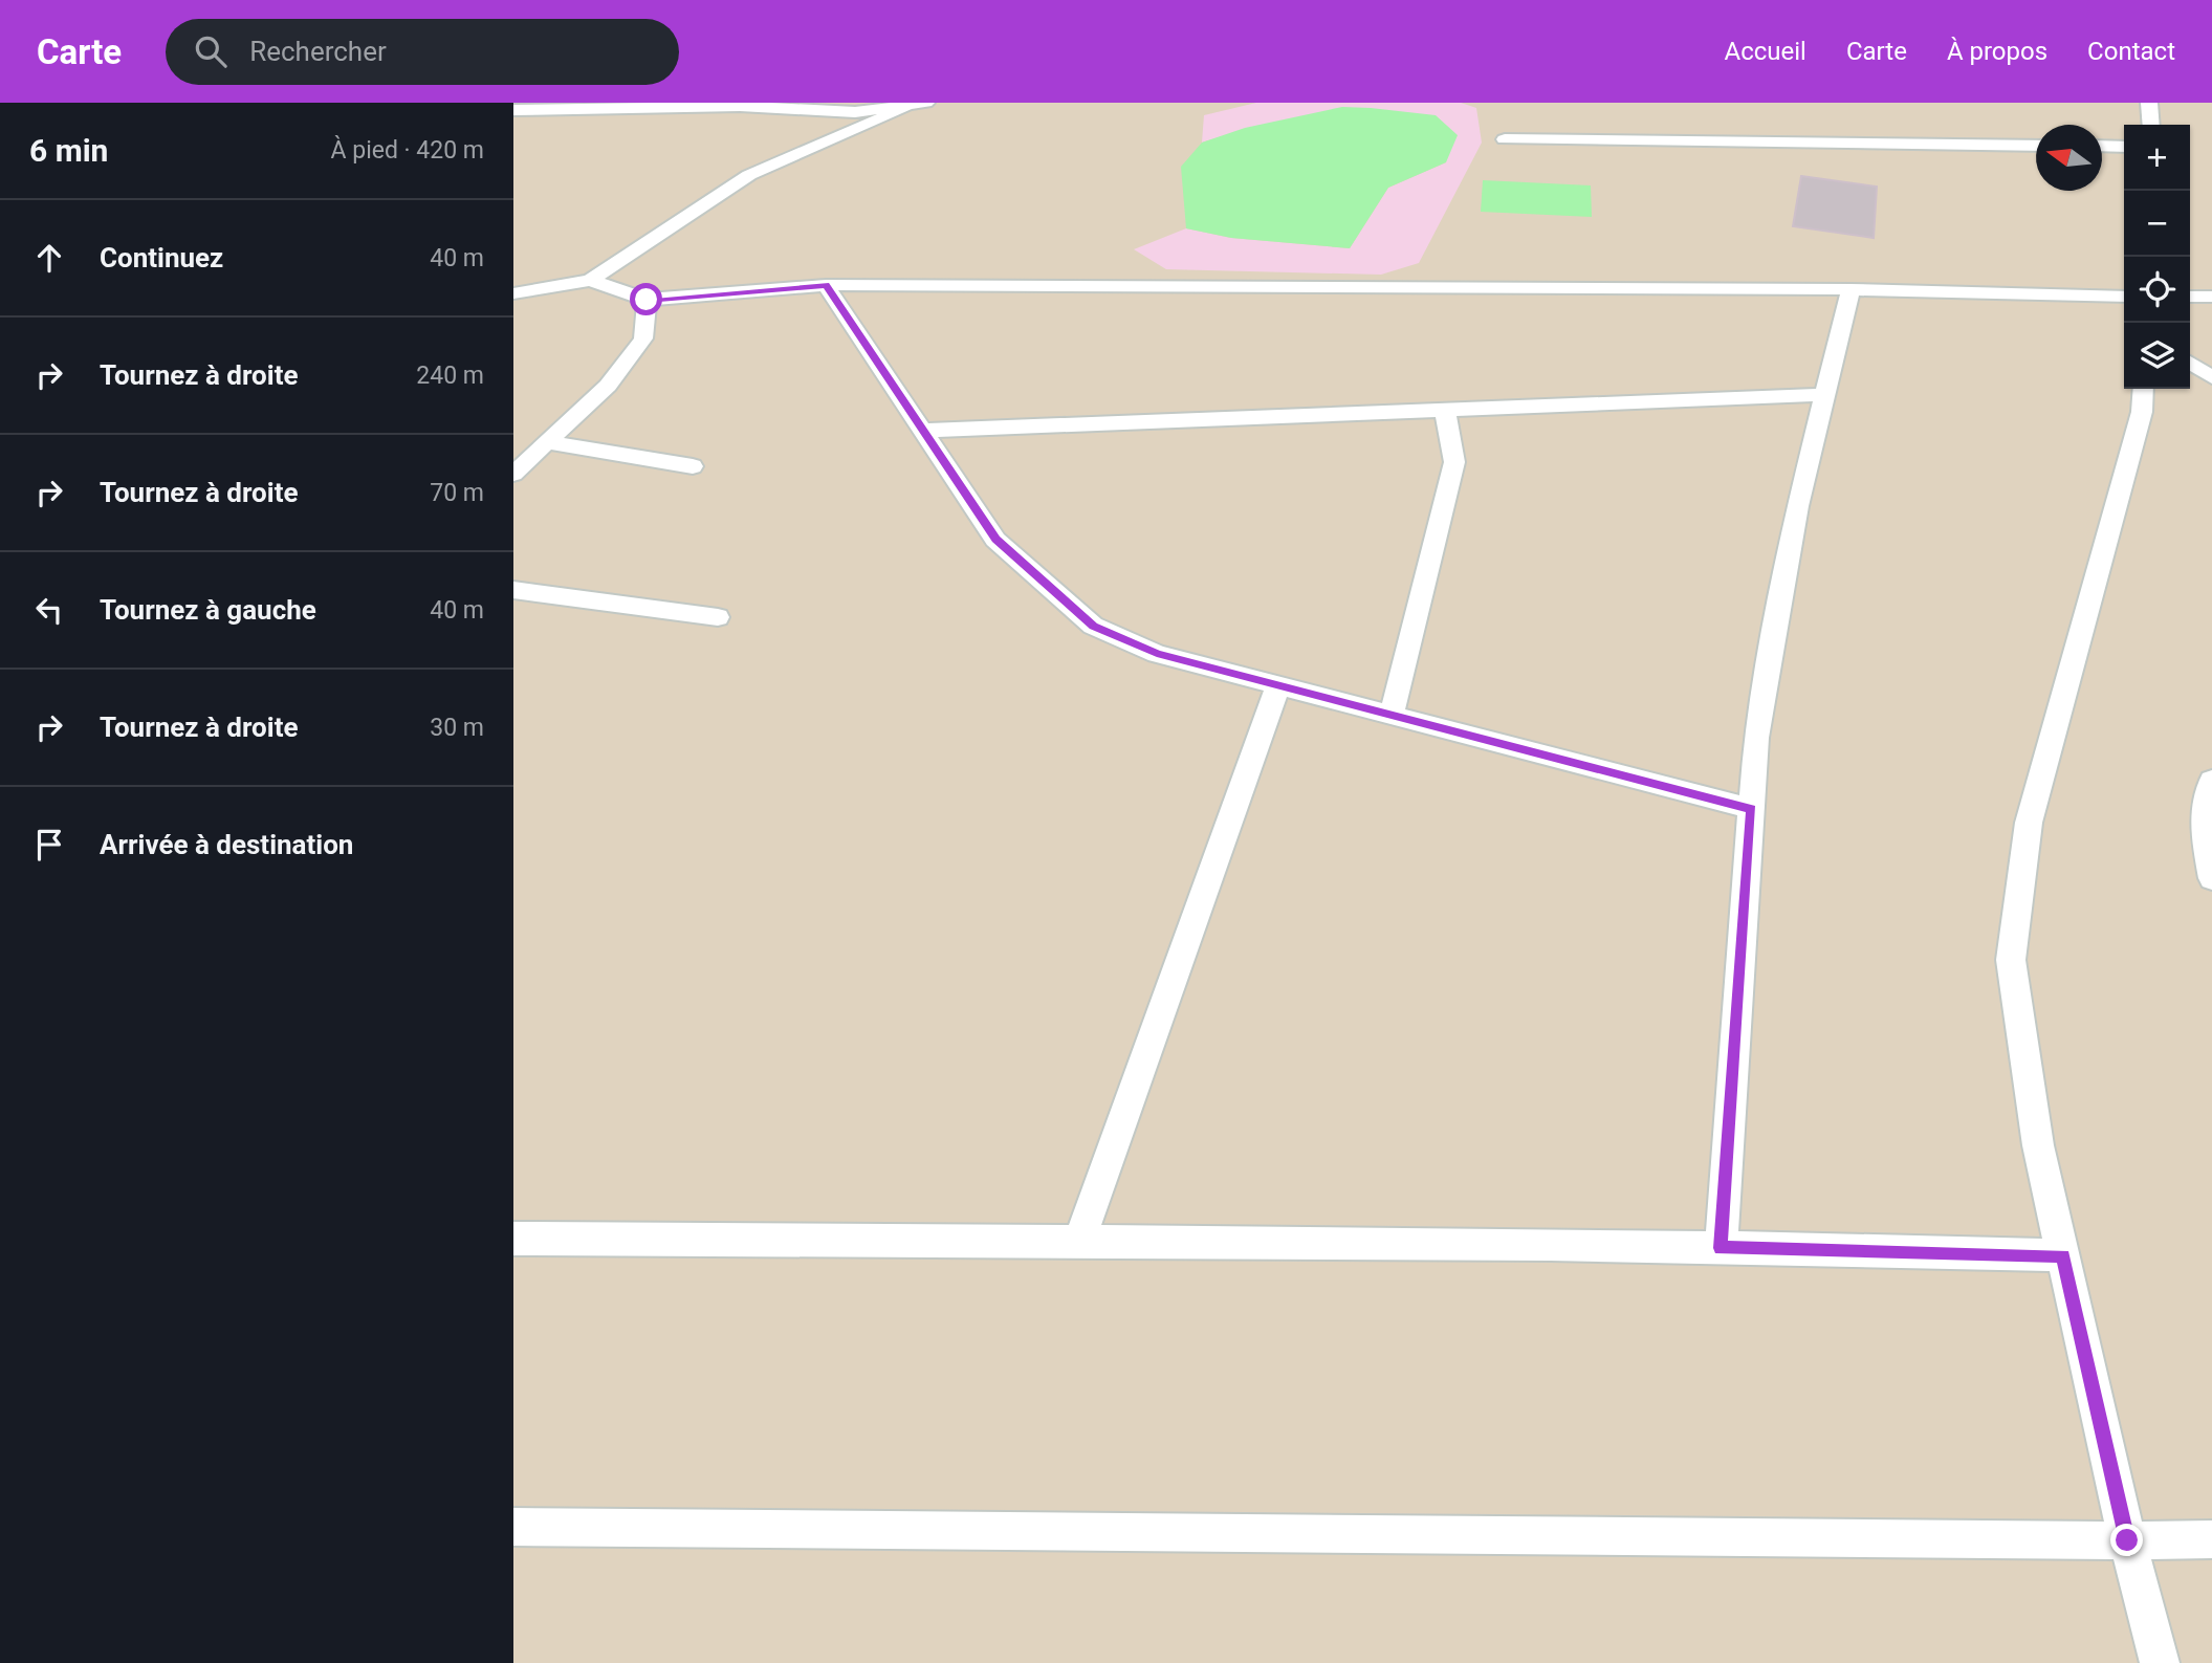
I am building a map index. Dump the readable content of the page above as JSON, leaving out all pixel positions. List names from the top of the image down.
{
  "north": "left",
  "page": {
    "header": "Carte",
    "search": "Rechercher",
    "nav": [
      "Accueil",
      "Carte",
      "À propos",
      "Contact"
    ],
    "heading": ["6 min", "À pied · 420 m"],
    "map_buttons": ["+", "−"],
    "list": [
      ["Continuez", "40 m"],
      ["Tournez à droite", "240 m"],
      ["Tournez à droite", "70 m"],
      ["Tournez à gauche", "40 m"],
      ["Tournez à droite", "30 m"],
      "Arrivée à destination"
    ]
  }
}
